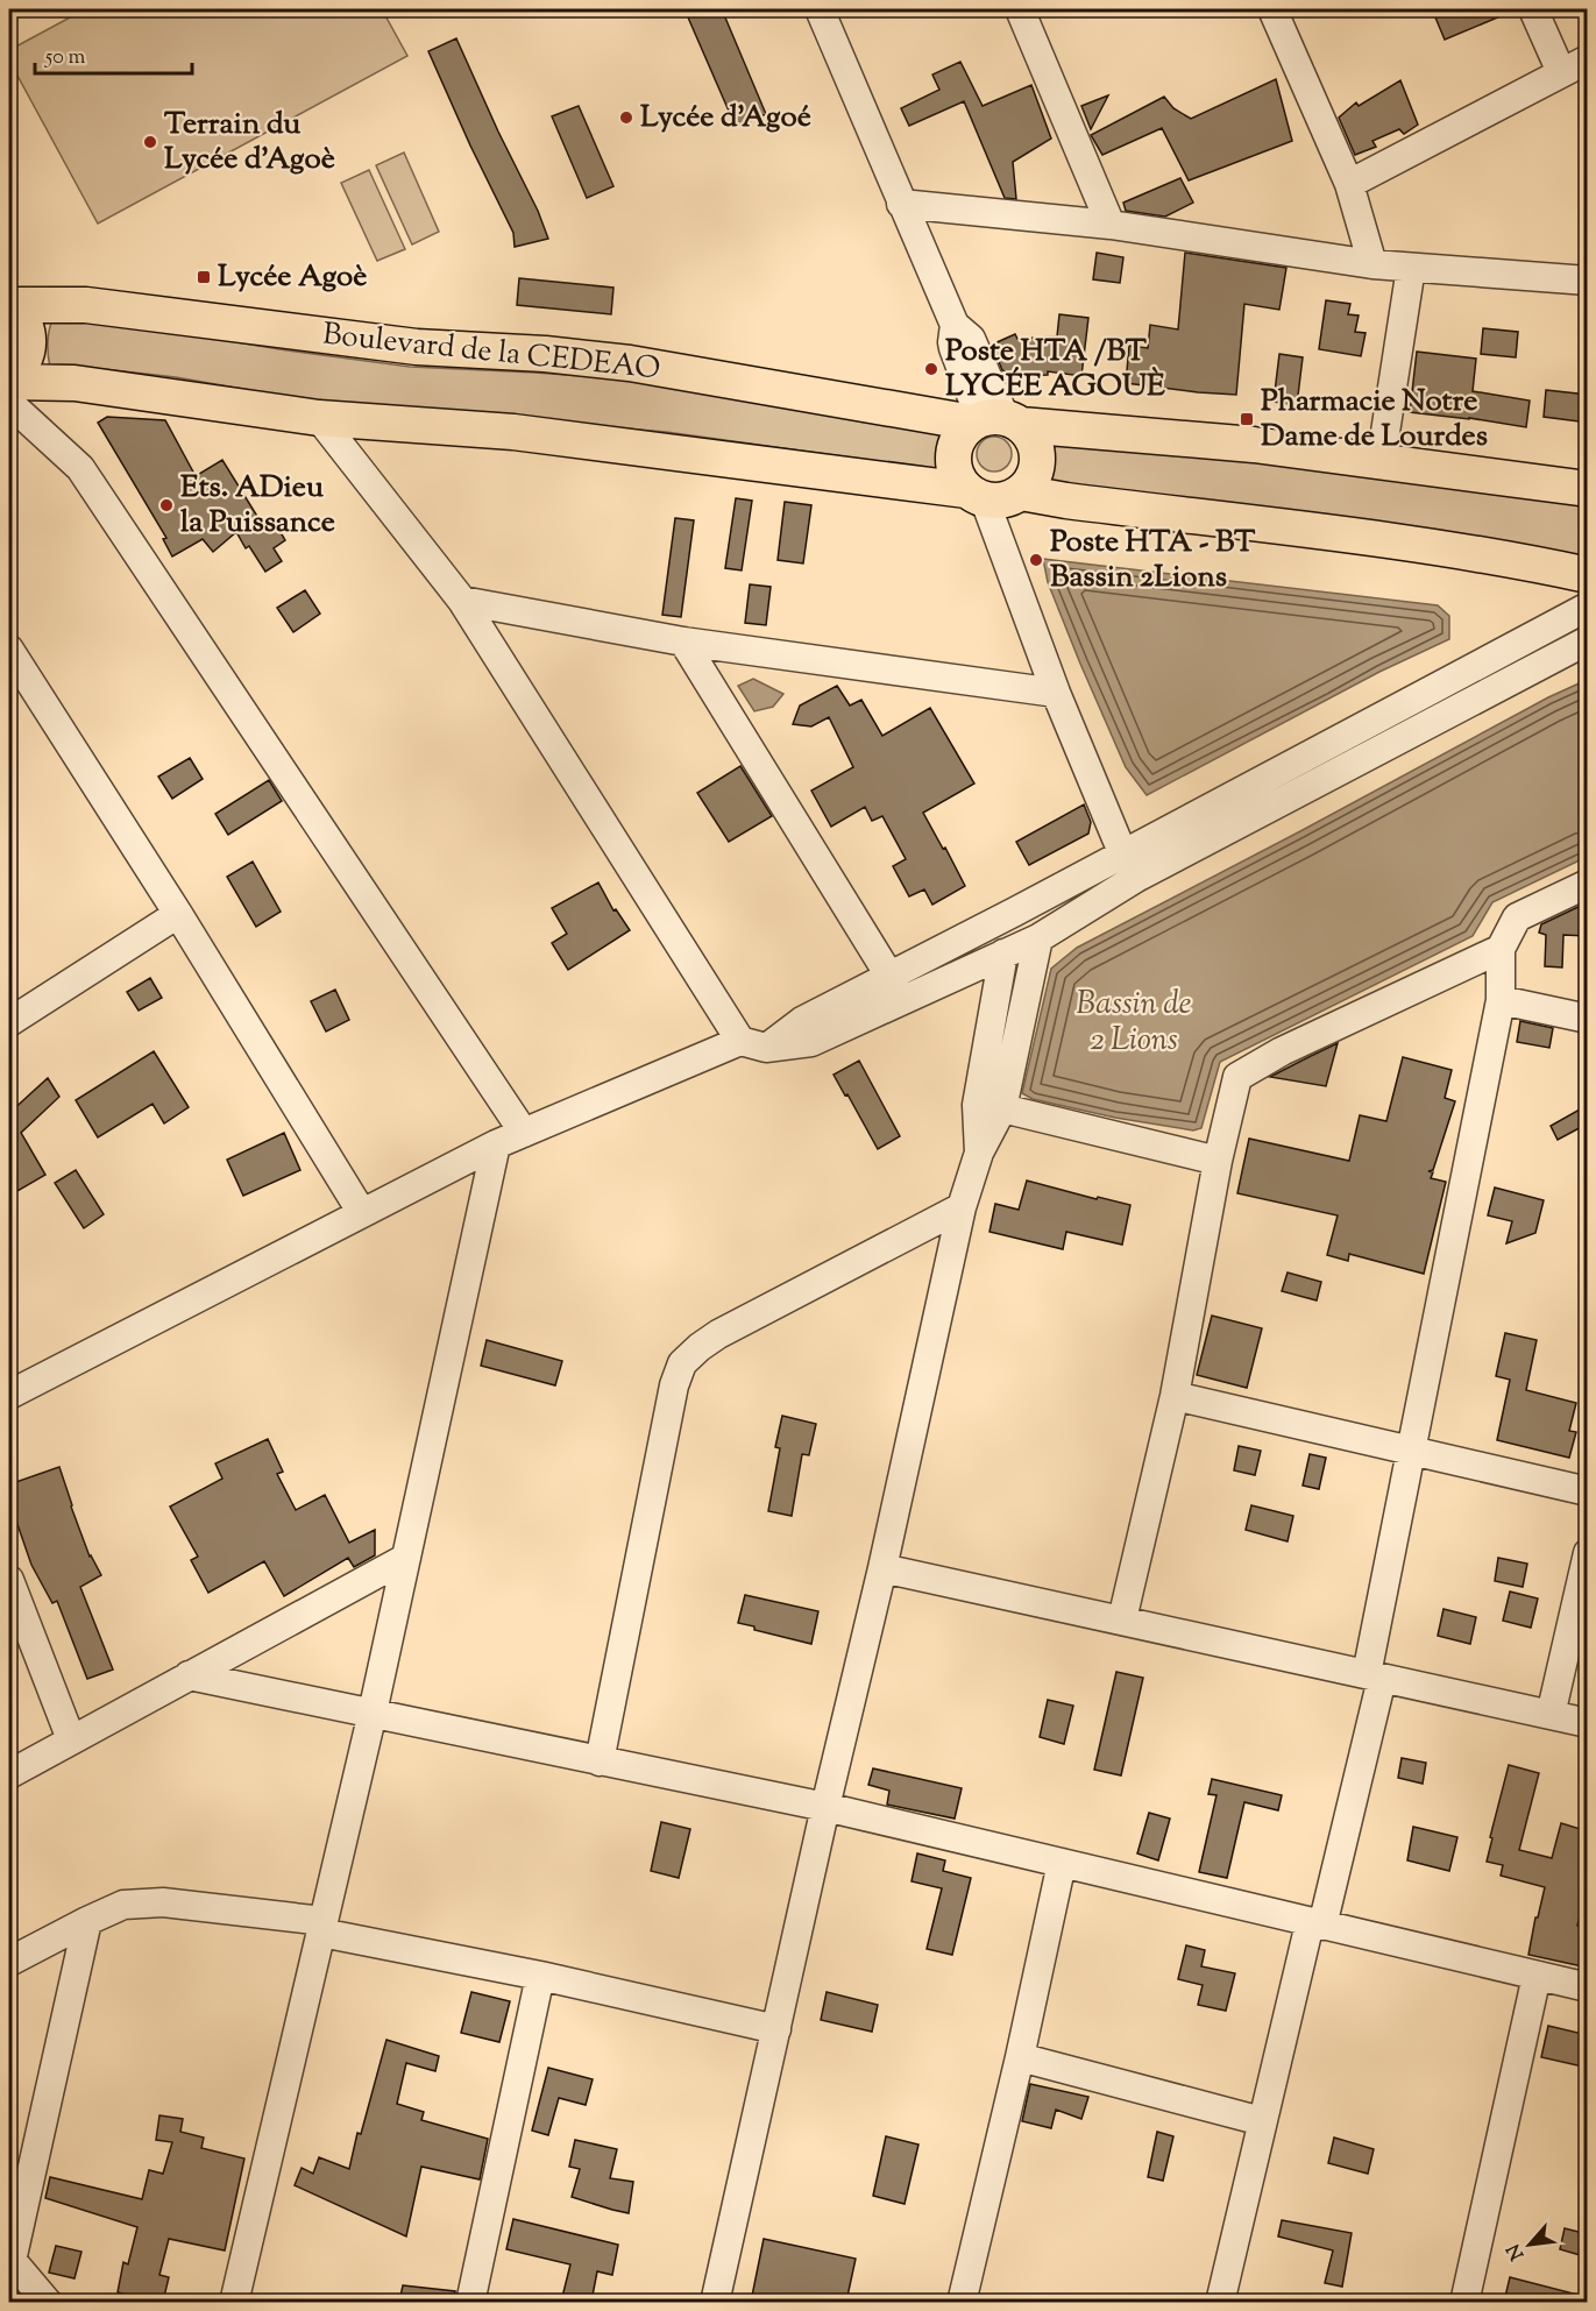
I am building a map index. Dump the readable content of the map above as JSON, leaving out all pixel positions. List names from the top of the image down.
{
  "streets": {
    "main road": ["Boulevard de la CEDEAO"]
  },
  "water": ["Bassin de 2 Lions"],
  "places": {
    "other": [
      "Lycée d'Agoé",
      "Terrain du Lycée d'Agoè",
      "Poste HTA /BT LYCÉE AGOUÈ",
      "Ets. ADieu la Puissance",
      "Poste HTA - BT Bassin 2Lions"
    ],
    "transit": ["Lycée Agoè", "Pharmacie Notre Dame de Lourdes"]
  },
  "scale_bar": "50 m",
  "north": "bottom left"
}
